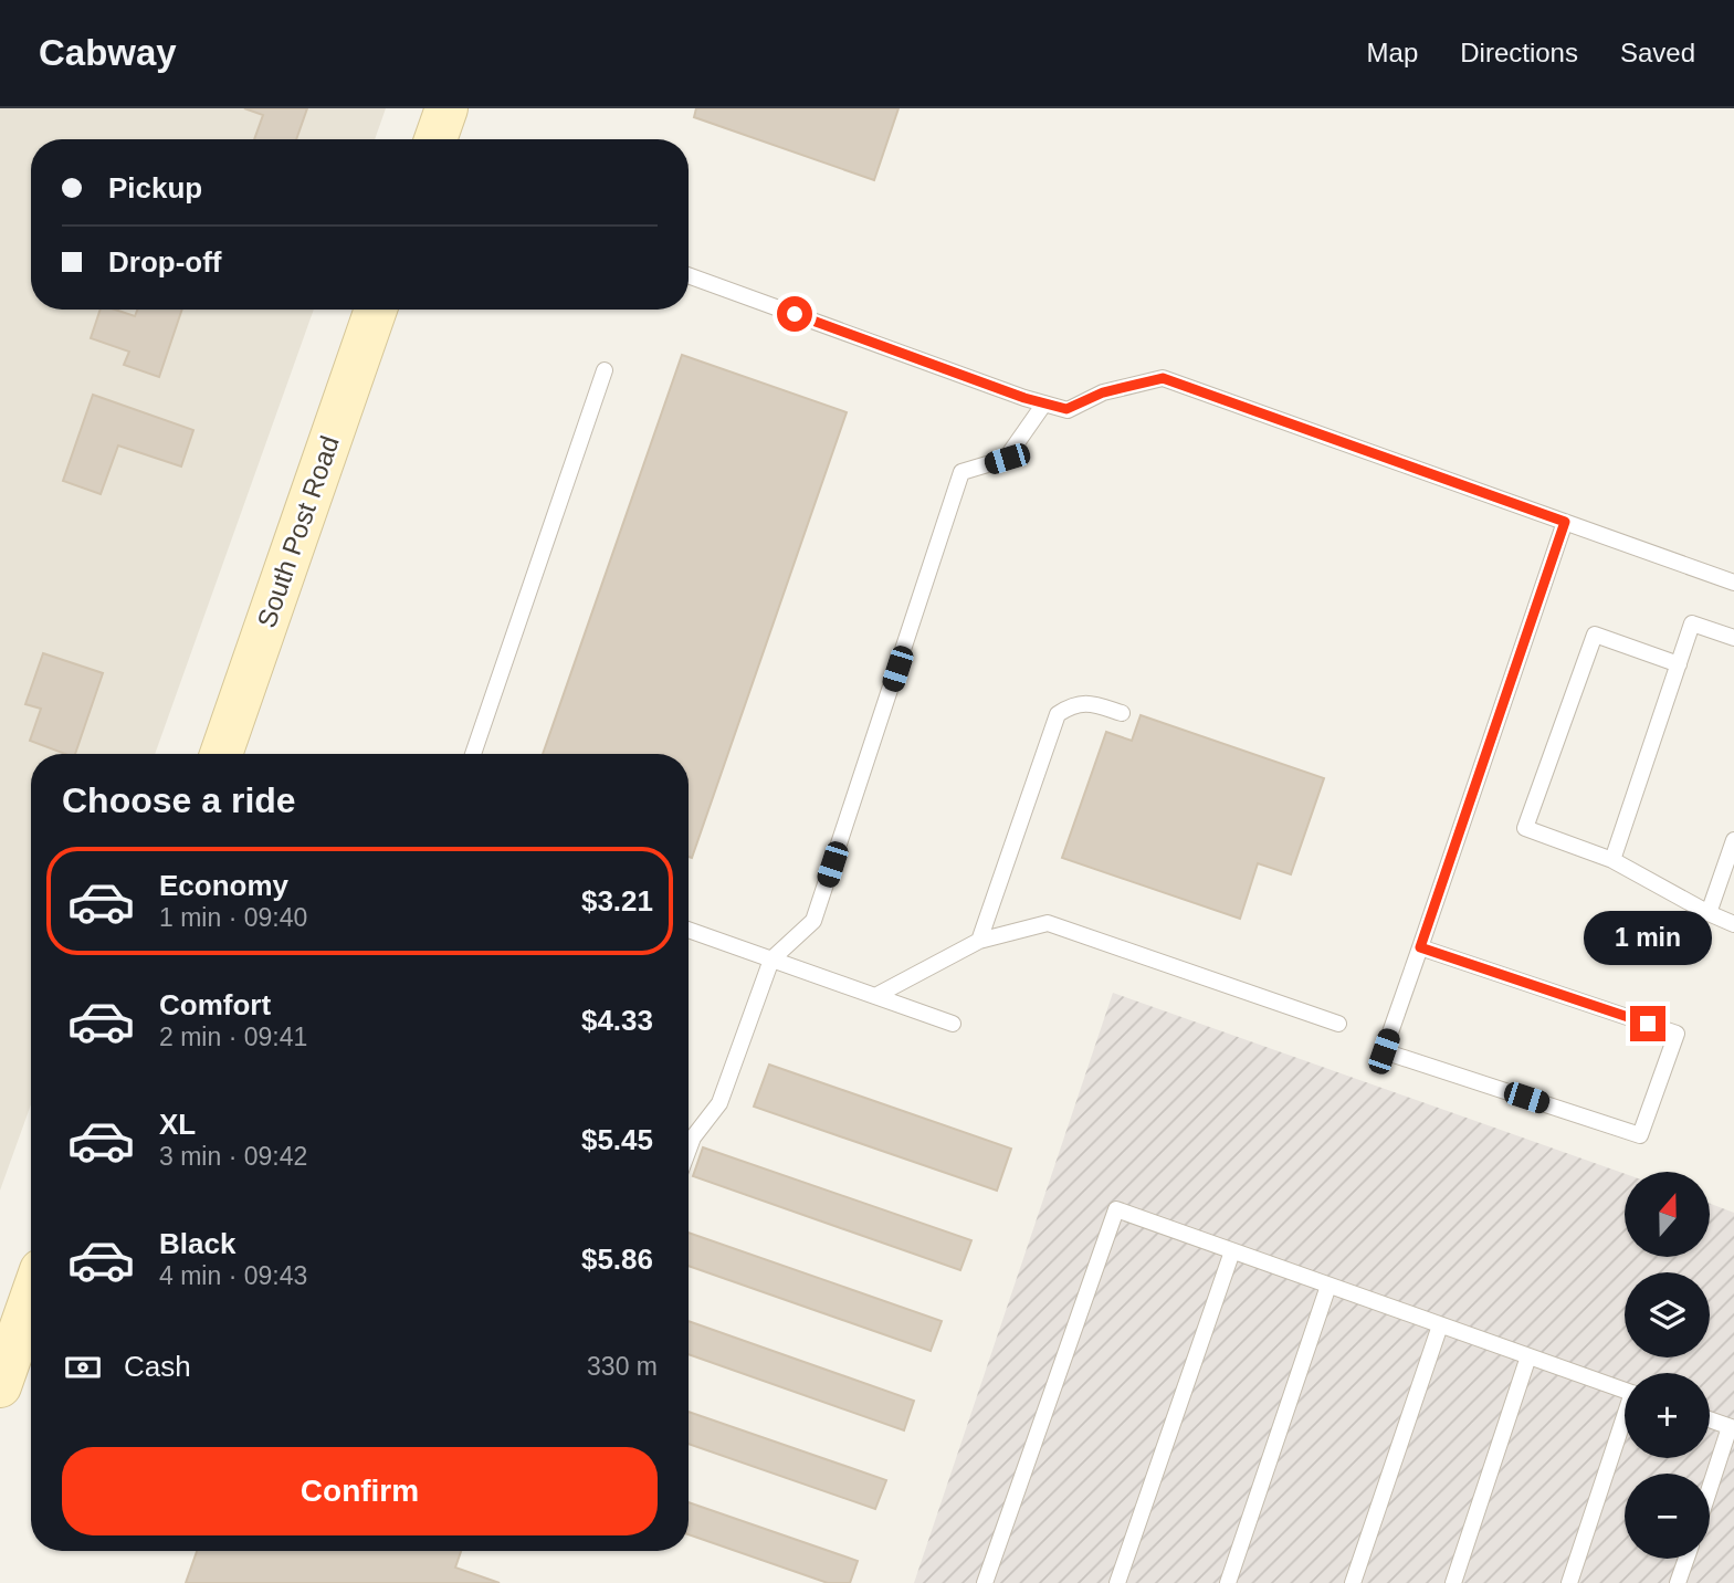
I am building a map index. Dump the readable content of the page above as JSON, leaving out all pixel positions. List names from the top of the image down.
{
  "streets": {
    "main road": ["South Post Road"]
  },
  "north": "top",
  "page": {
    "header": "Cabway",
    "nav": ["Map", "Directions", "Saved"],
    "banner": ["Pickup", "Drop-off"],
    "heading": "Choose a ride",
    "list": [
      {
        "name": "Economy",
        "note": "1 min · 09:40",
        "value": "$3.21"
      },
      {
        "name": "Comfort",
        "note": "2 min · 09:41",
        "value": "$4.33"
      },
      {
        "name": "XL",
        "note": "3 min · 09:42",
        "value": "$5.45"
      },
      {
        "name": "Black",
        "note": "4 min · 09:43",
        "value": "$5.86"
      }
    ],
    "bubble": "1 min",
    "map_buttons": ["+", "−"],
    "pay": ["Cash", "330 m"],
    "buttons": "Confirm"
  }
}
